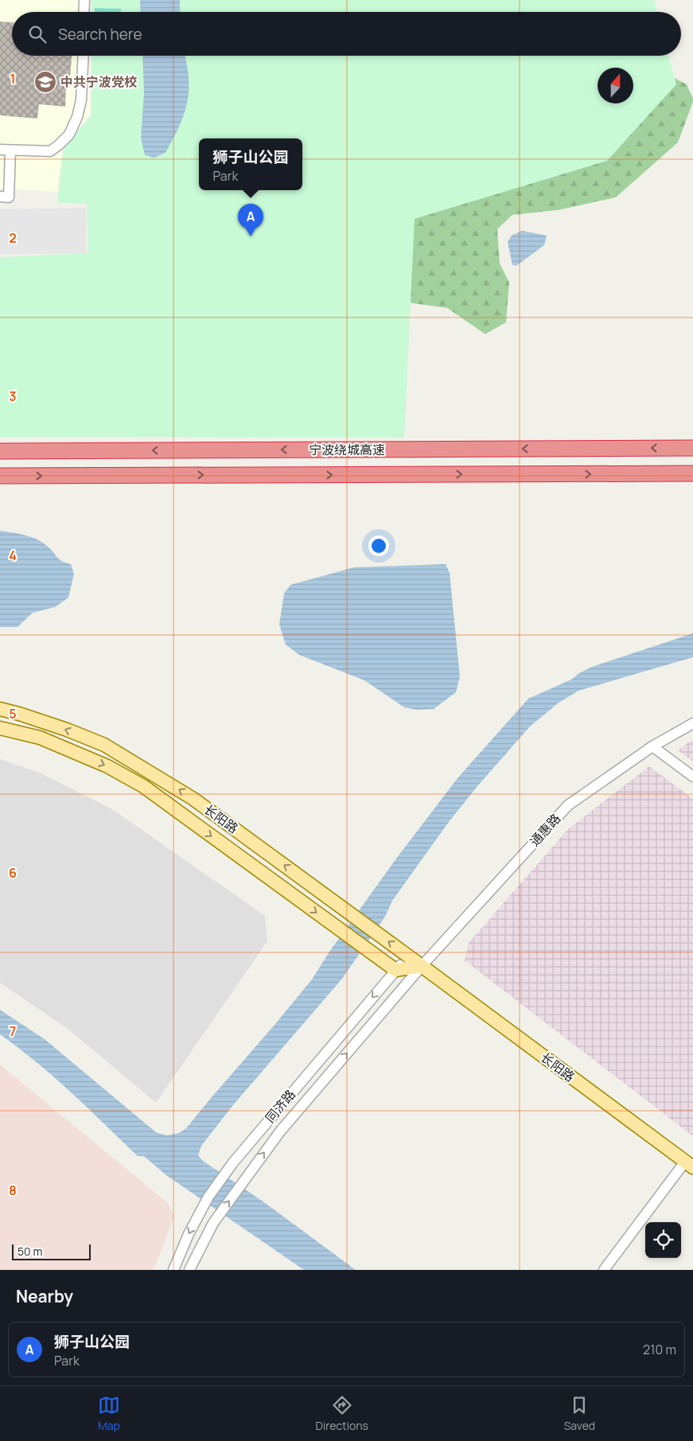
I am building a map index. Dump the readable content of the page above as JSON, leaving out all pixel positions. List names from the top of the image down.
{
  "streets": {
    "highway": ["宁波绕城高速"],
    "main road": ["长阳路"],
    "street": ["通惠路", "同济路"]
  },
  "crossings": [
    ["长阳路", "通惠路"],
    ["长阳路", "同济路"],
    ["通惠路", "同济路"]
  ],
  "places": {
    "school or university": ["中共宁波党校"]
  },
  "scale_bar": "50 m",
  "north": "top",
  "page": {
    "search": "Search here",
    "popup": ["狮子山公园", "Park"],
    "pins": "A",
    "scale": "50 m",
    "heading": "Nearby",
    "list": [
      {
        "mark": "A",
        "name": "狮子山公园",
        "note": "Park",
        "value": "210 m"
      }
    ],
    "nav": ["Map", "Directions", "Saved"]
  },
  "grid": {
    "rows": [
      "1",
      "2",
      "3",
      "4",
      "5",
      "6",
      "7",
      "8"
    ]
  }
}
